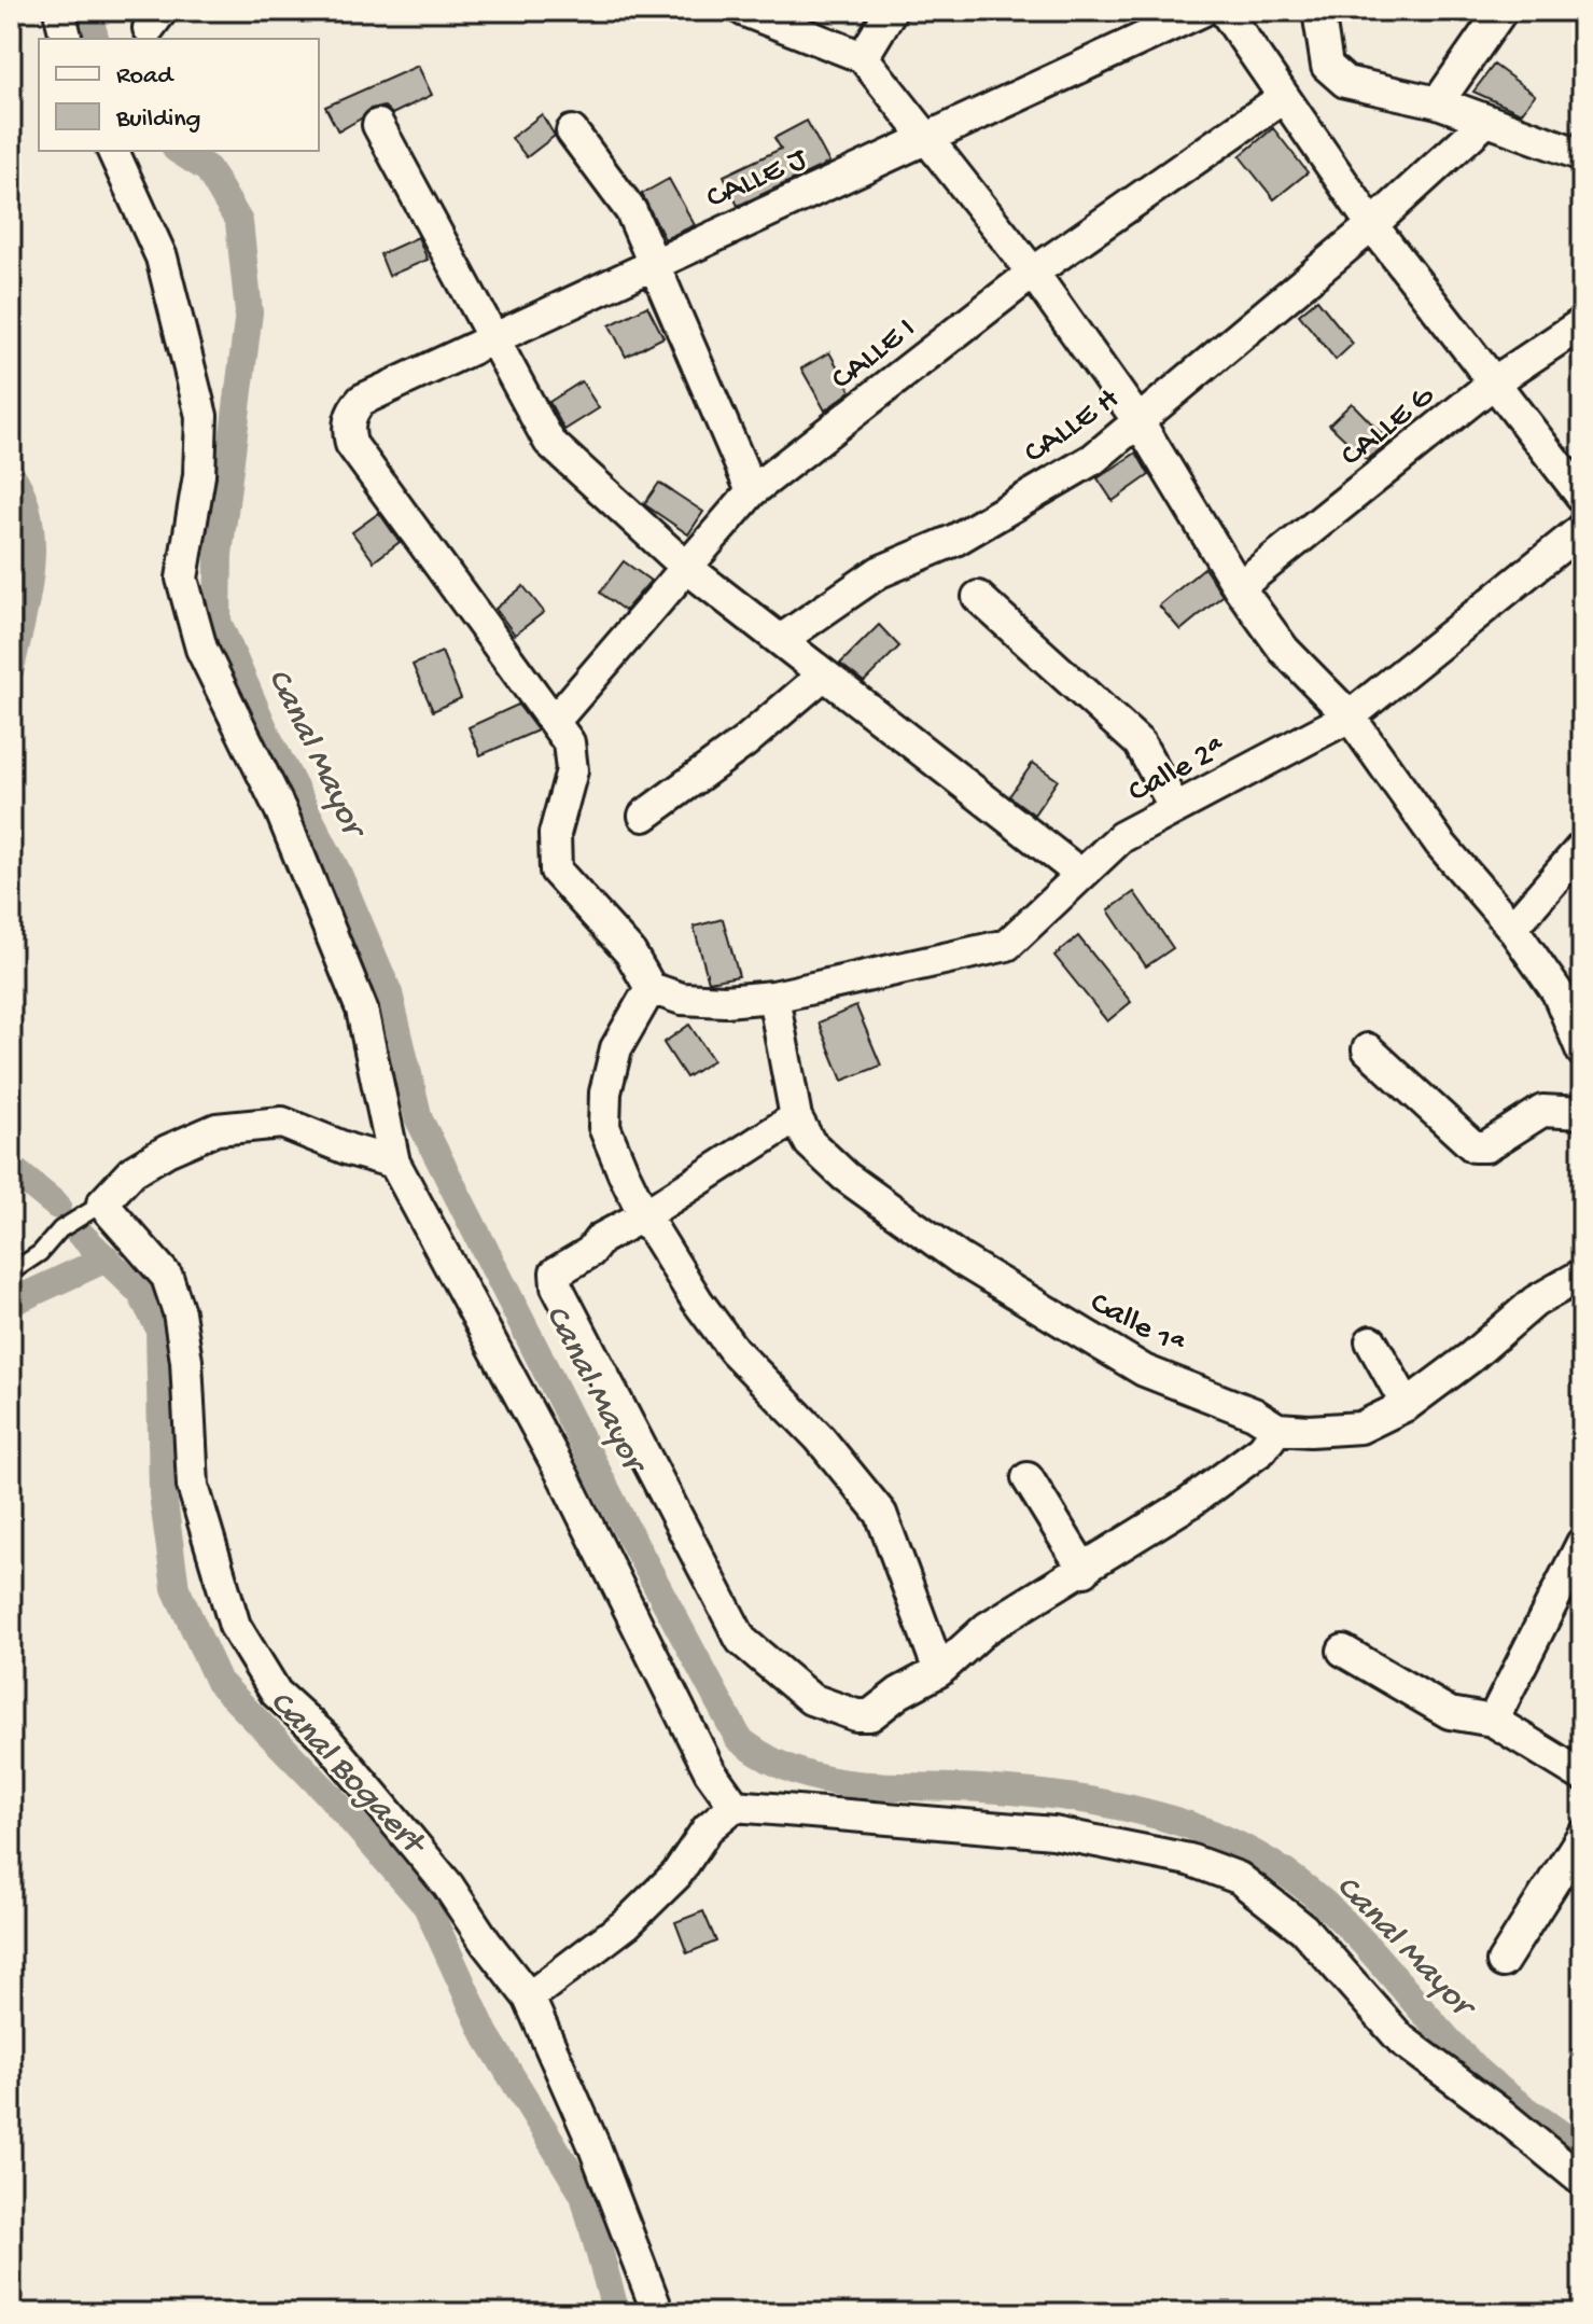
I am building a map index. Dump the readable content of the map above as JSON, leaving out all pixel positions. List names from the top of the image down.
{
  "streets": {
    "street": [
      "CALLE J",
      "CALLE I",
      "CALLE H",
      "CALLE G",
      "Calle 2ª",
      "Calle 1ª"
    ]
  },
  "crossings": [
    ["CALLE J", "CALLE I"],
    ["Calle 2ª", "Calle 1ª"]
  ],
  "water": ["Canal Mayor", "Canal Bogaert"],
  "legend": ["Road", "Building"]
}
